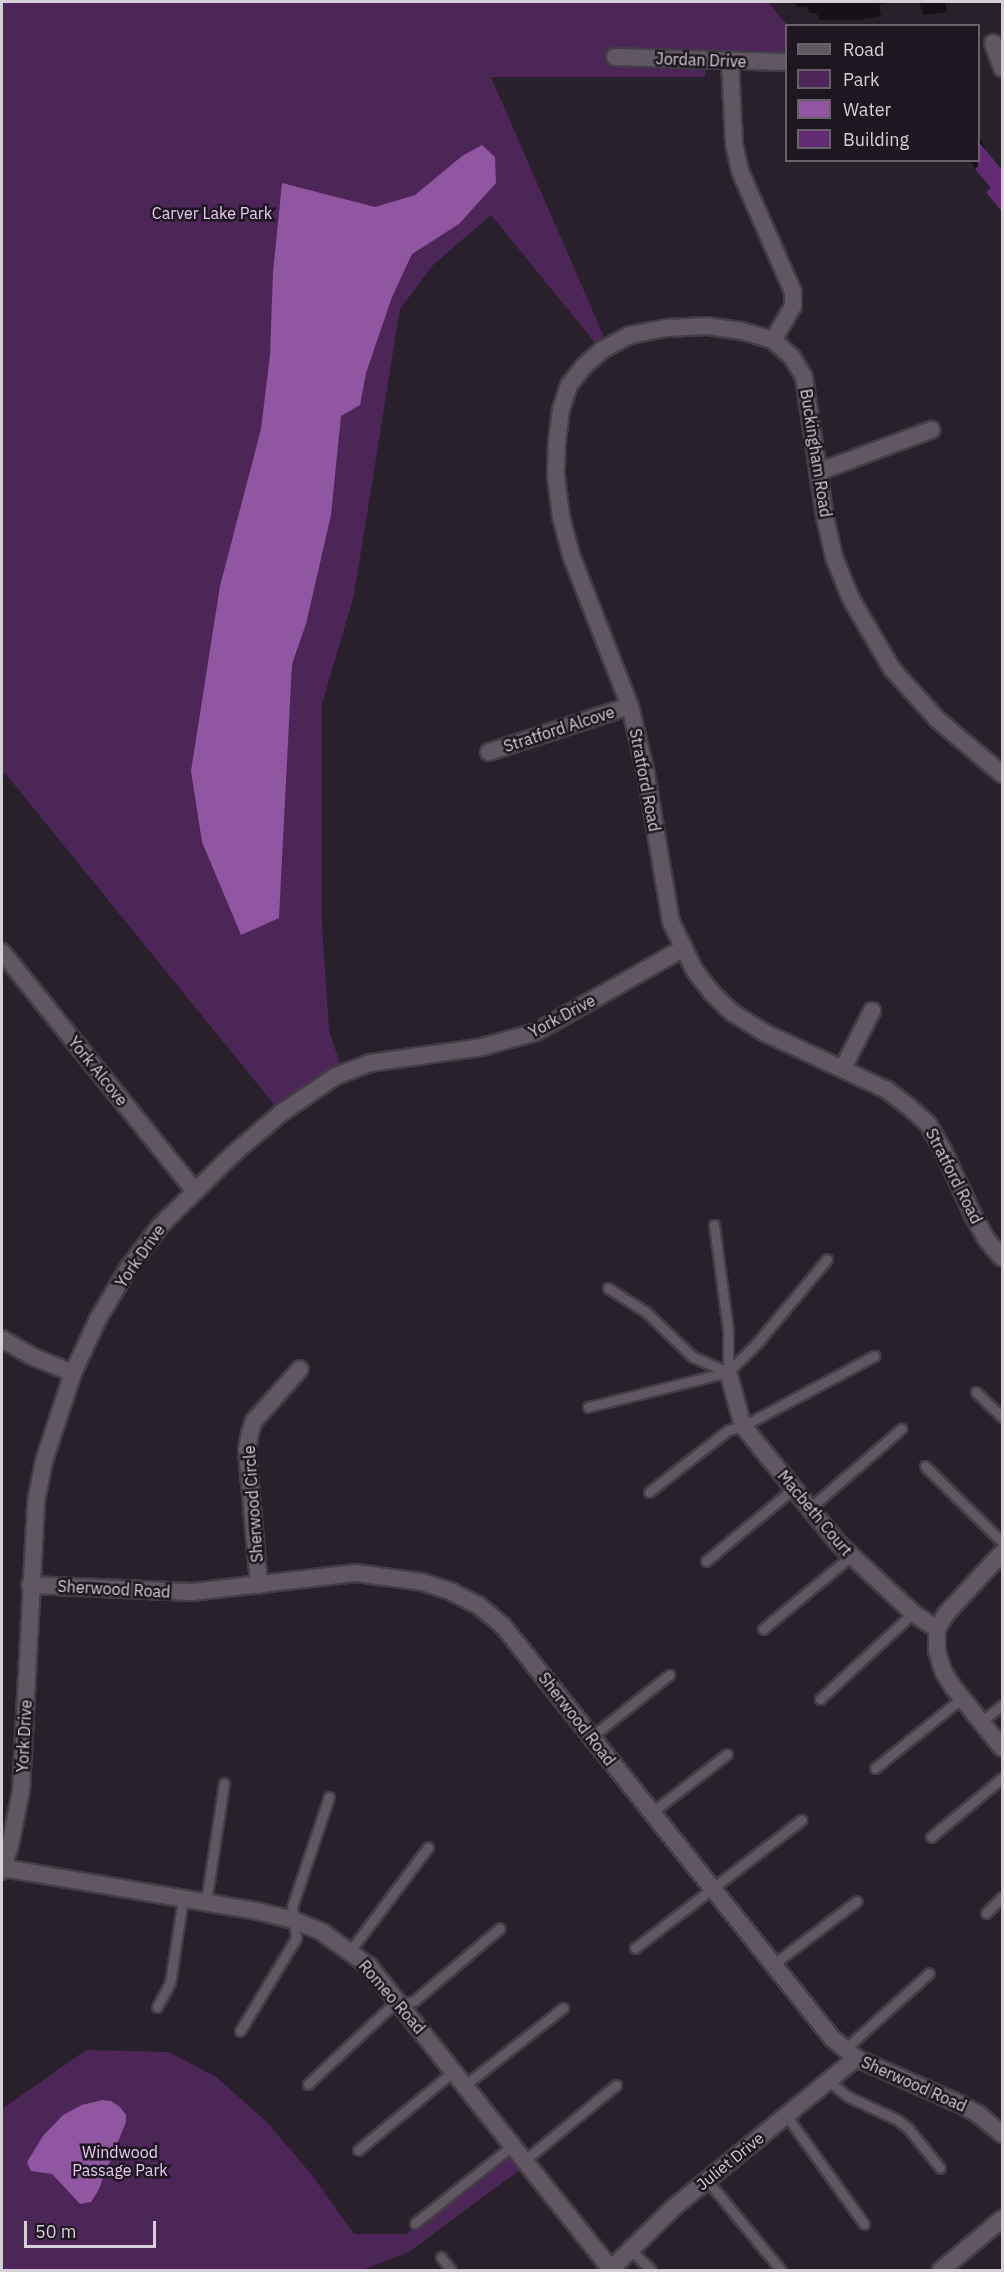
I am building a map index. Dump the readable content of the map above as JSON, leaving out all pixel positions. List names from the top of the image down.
{
  "streets": {
    "street": [
      "Jordan Drive",
      "Buckingham Road",
      "Stratford Alcove",
      "Stratford Road",
      "York Drive",
      "York Alcove",
      "Sherwood Circle",
      "Macbeth Court",
      "Sherwood Road",
      "Romeo Road",
      "Juliet Drive"
    ]
  },
  "crossings": [
    ["Buckingham Road", "Stratford Road"],
    ["Stratford Alcove", "Stratford Road"],
    ["Stratford Road", "York Drive"],
    ["York Drive", "York Alcove"],
    ["York Drive", "Sherwood Road"],
    ["York Drive", "Romeo Road"],
    ["Sherwood Circle", "Sherwood Road"],
    ["Sherwood Road", "Juliet Drive"],
    ["Romeo Road", "Juliet Drive"]
  ],
  "parks": ["Carver Lake Park", "Windwood Passage Park"],
  "legend": [
    "Road",
    "Park",
    "Water",
    "Building"
  ],
  "scale_bar": "50 m"
}
